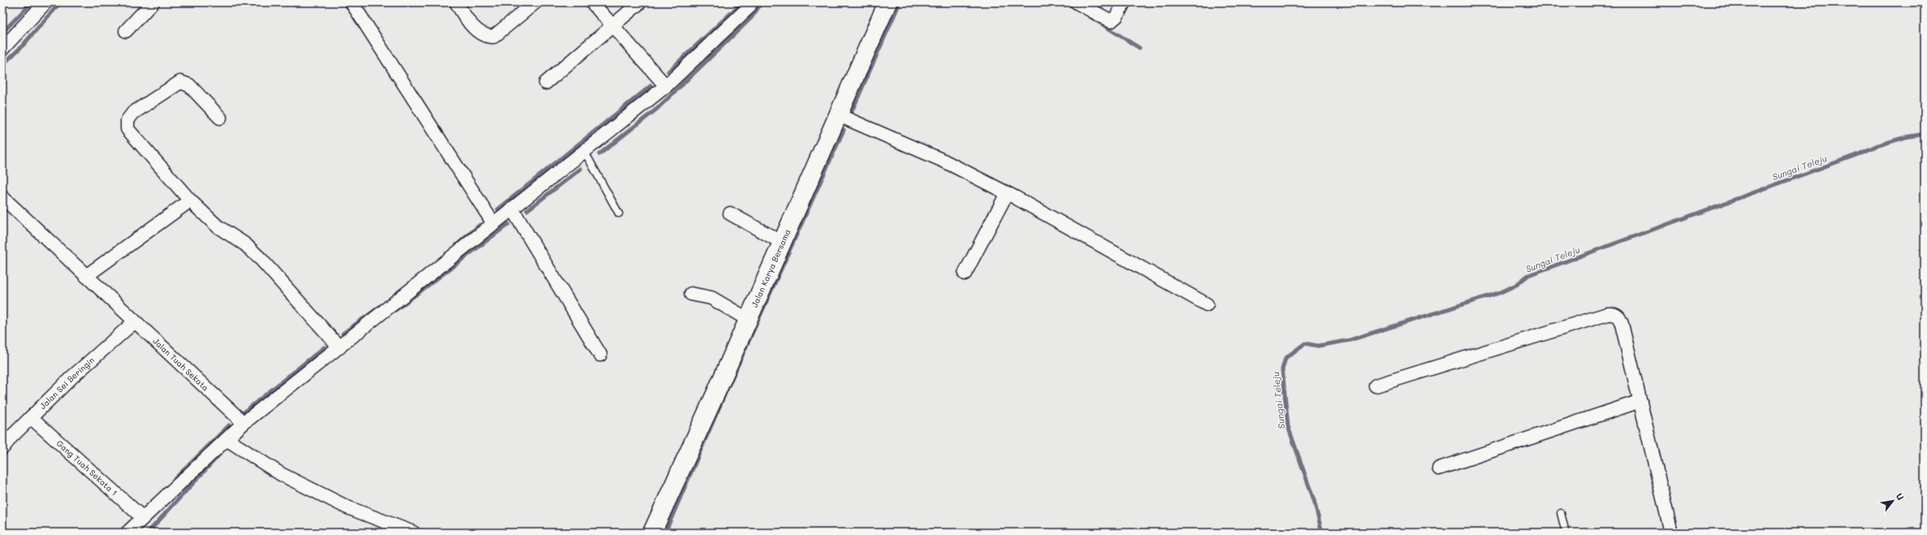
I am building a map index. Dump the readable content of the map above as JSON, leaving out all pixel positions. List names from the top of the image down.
{
  "streets": {
    "street": [
      "Jalan Karya Bersama",
      "Jalan Tuah Sekata",
      "Jalan Sei Beringin",
      "Gang Tuah Sekata 1"
    ]
  },
  "crossings": [
    ["Jalan Tuah Sekata", "Jalan Sei Beringin"],
    ["Jalan Sei Beringin", "Gang Tuah Sekata 1"]
  ],
  "water": ["Sungai Teleju"],
  "north": "top right"
}
